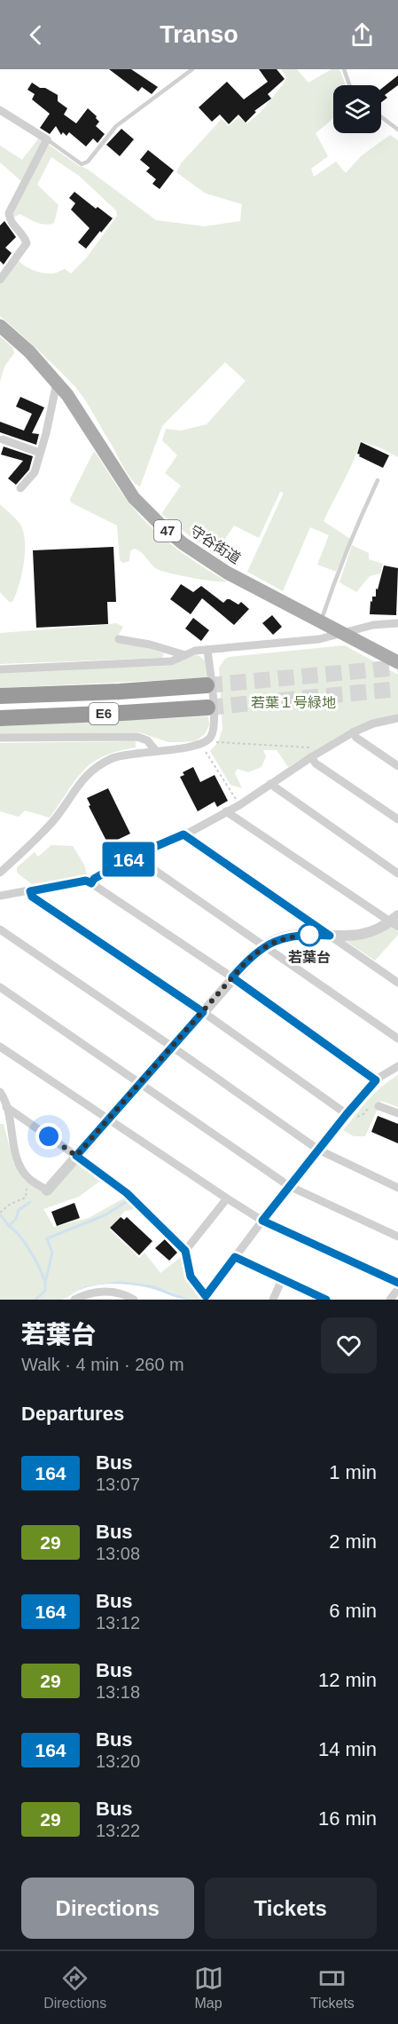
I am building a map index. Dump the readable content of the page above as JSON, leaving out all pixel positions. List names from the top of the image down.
{
  "streets": {
    "highway": ["E6"],
    "main road": ["47", "守谷街道"]
  },
  "parks": ["若葉１号緑地"],
  "places": ["若葉台"],
  "lines": ["bus line 164"],
  "page": {
    "header": "Transo",
    "on_map": "164",
    "heading": [
      ["若葉台", "Walk · 4 min · 260 m"],
      "Departures"
    ],
    "list": [
      {
        "mark": "164",
        "name": "Bus",
        "note": "13:07",
        "value": "1 min"
      },
      {
        "mark": "29",
        "name": "Bus",
        "note": "13:08",
        "value": "2 min"
      },
      {
        "mark": "164",
        "name": "Bus",
        "note": "13:12",
        "value": "6 min"
      },
      {
        "mark": "29",
        "name": "Bus",
        "note": "13:18",
        "value": "12 min"
      },
      {
        "mark": "164",
        "name": "Bus",
        "note": "13:20",
        "value": "14 min"
      },
      {
        "mark": "29",
        "name": "Bus",
        "note": "13:22",
        "value": "16 min"
      }
    ],
    "buttons": ["Directions", "Tickets"],
    "tabs": ["Directions", "Map", "Tickets"]
  }
}
